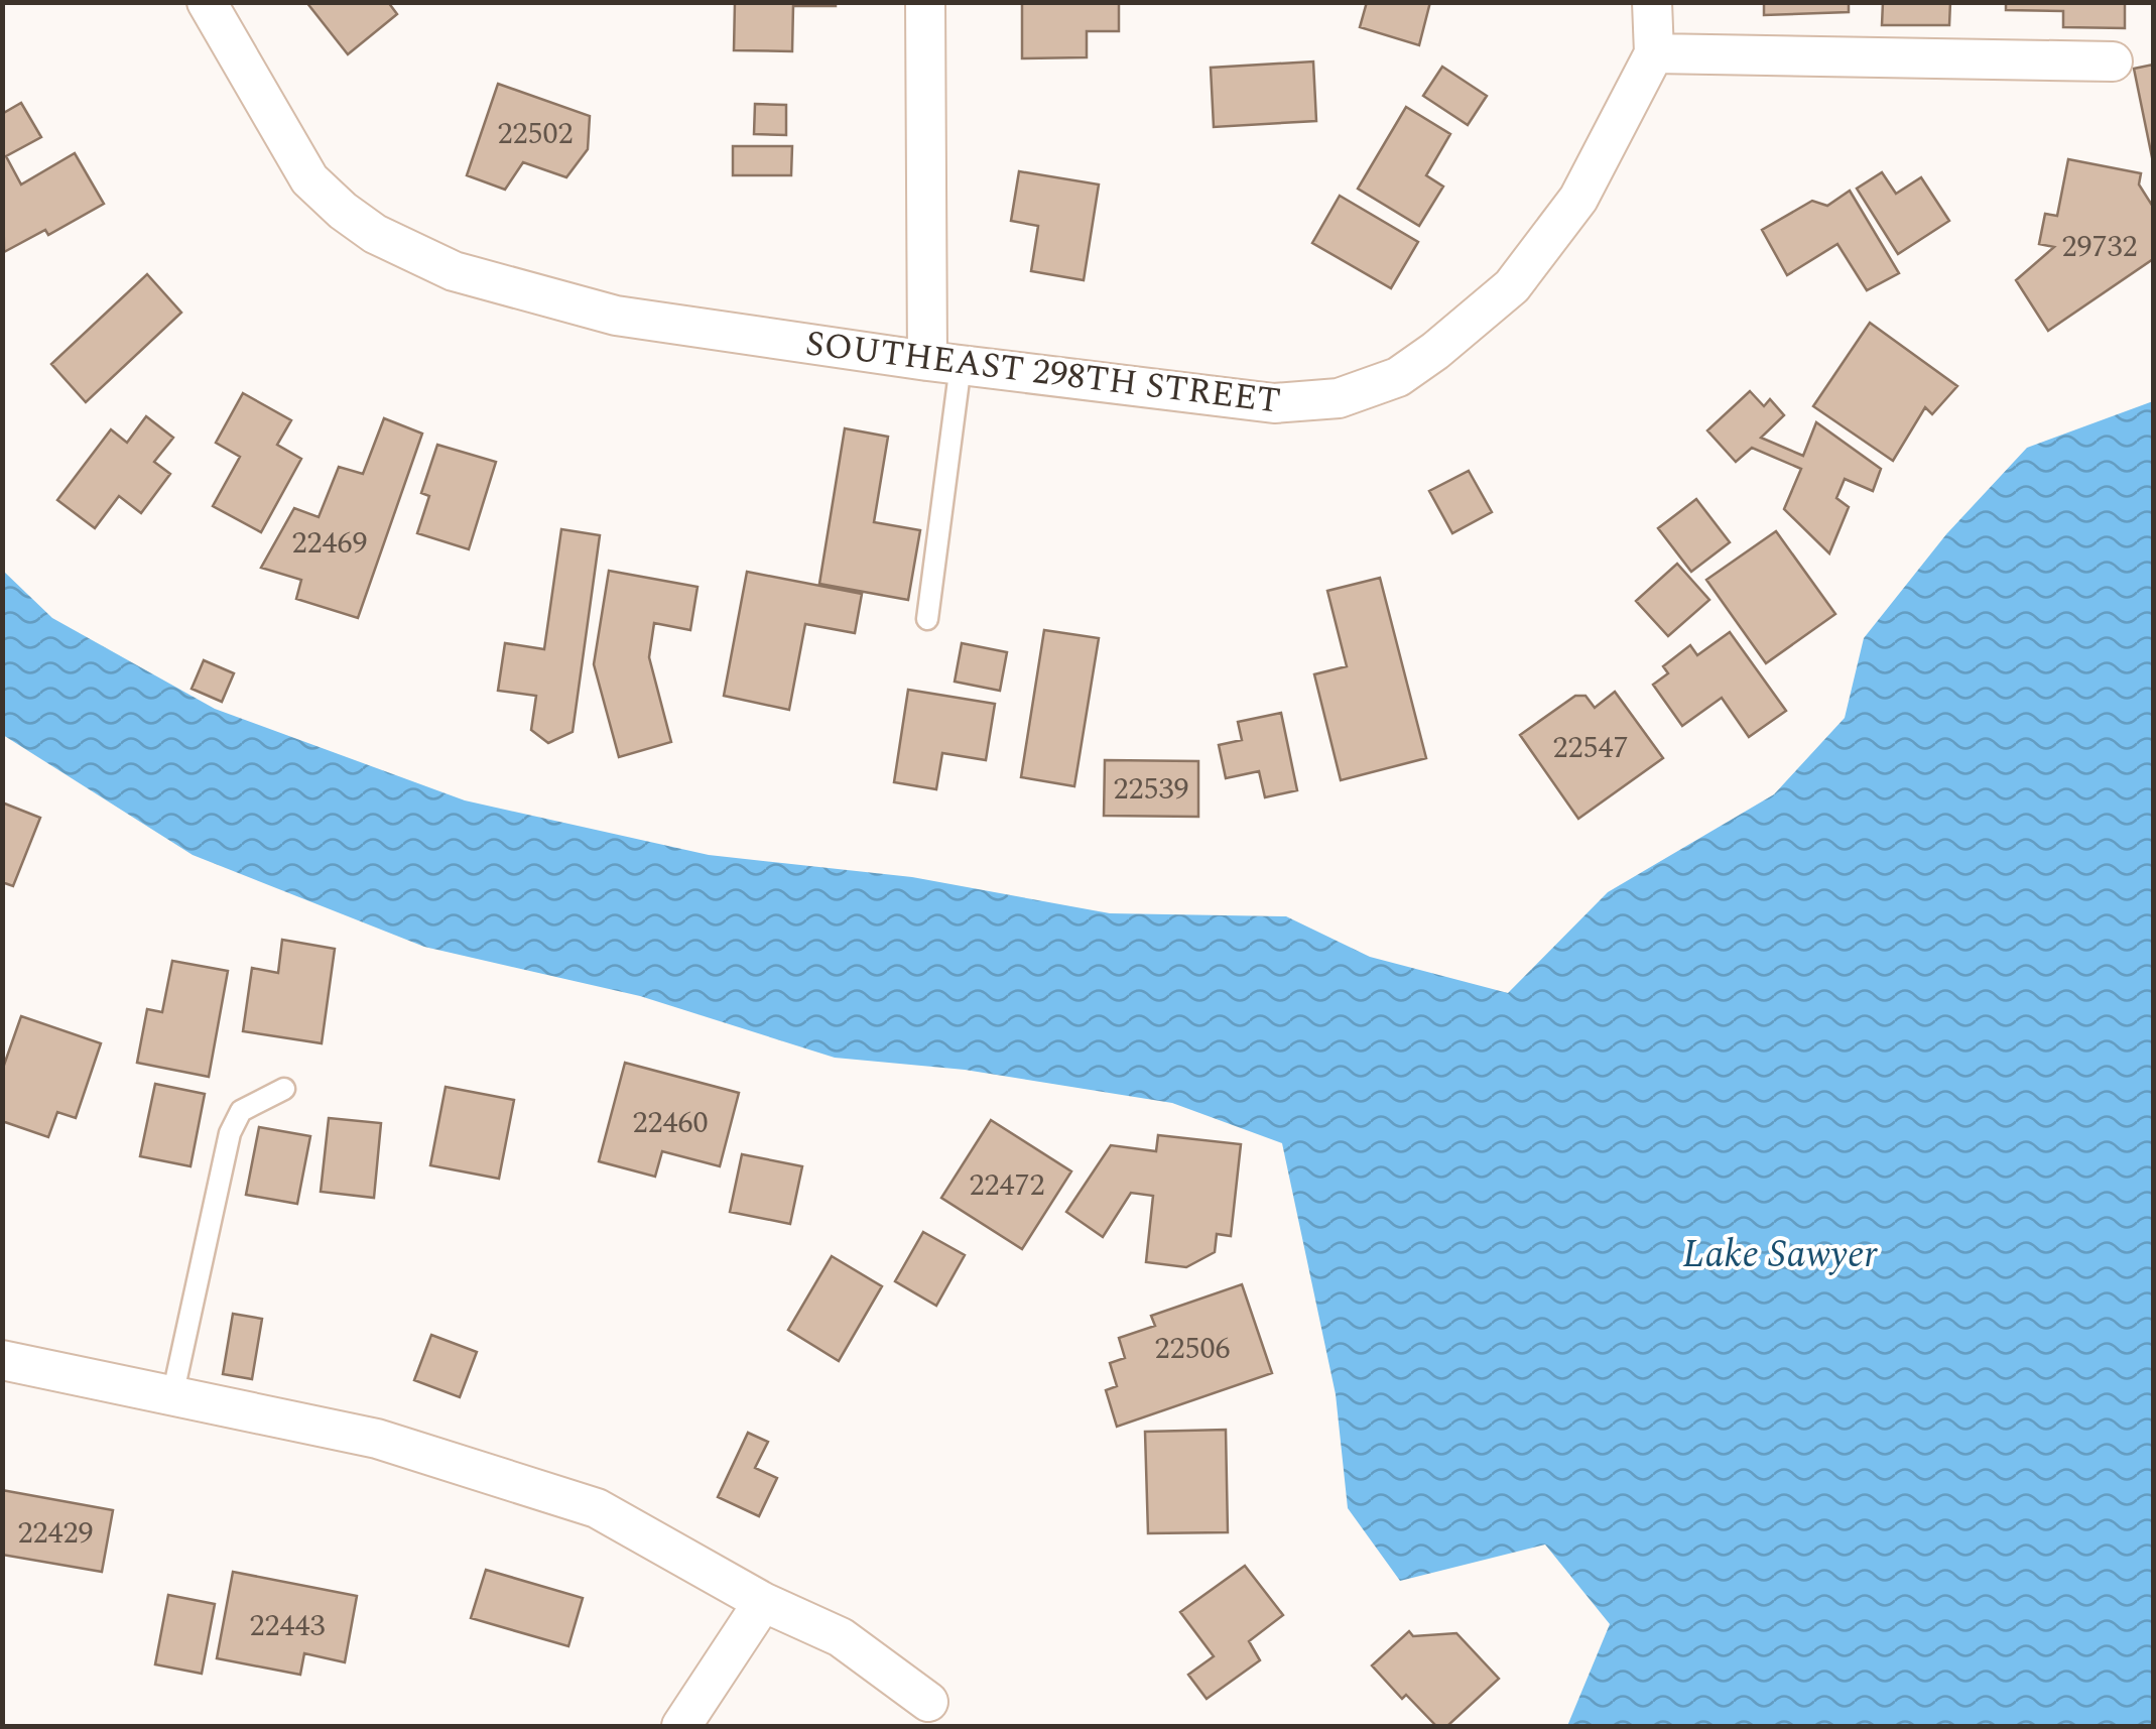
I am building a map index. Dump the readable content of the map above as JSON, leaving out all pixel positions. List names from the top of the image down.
{
  "streets": {
    "street": ["SOUTHEAST 298TH STREET"]
  },
  "water": ["Lake Sawyer"],
  "house_numbers": [
    "22502",
    "29732",
    "22469",
    "22547",
    "22539",
    "22460",
    "22472",
    "22506",
    "22429",
    "22443"
  ]
}
